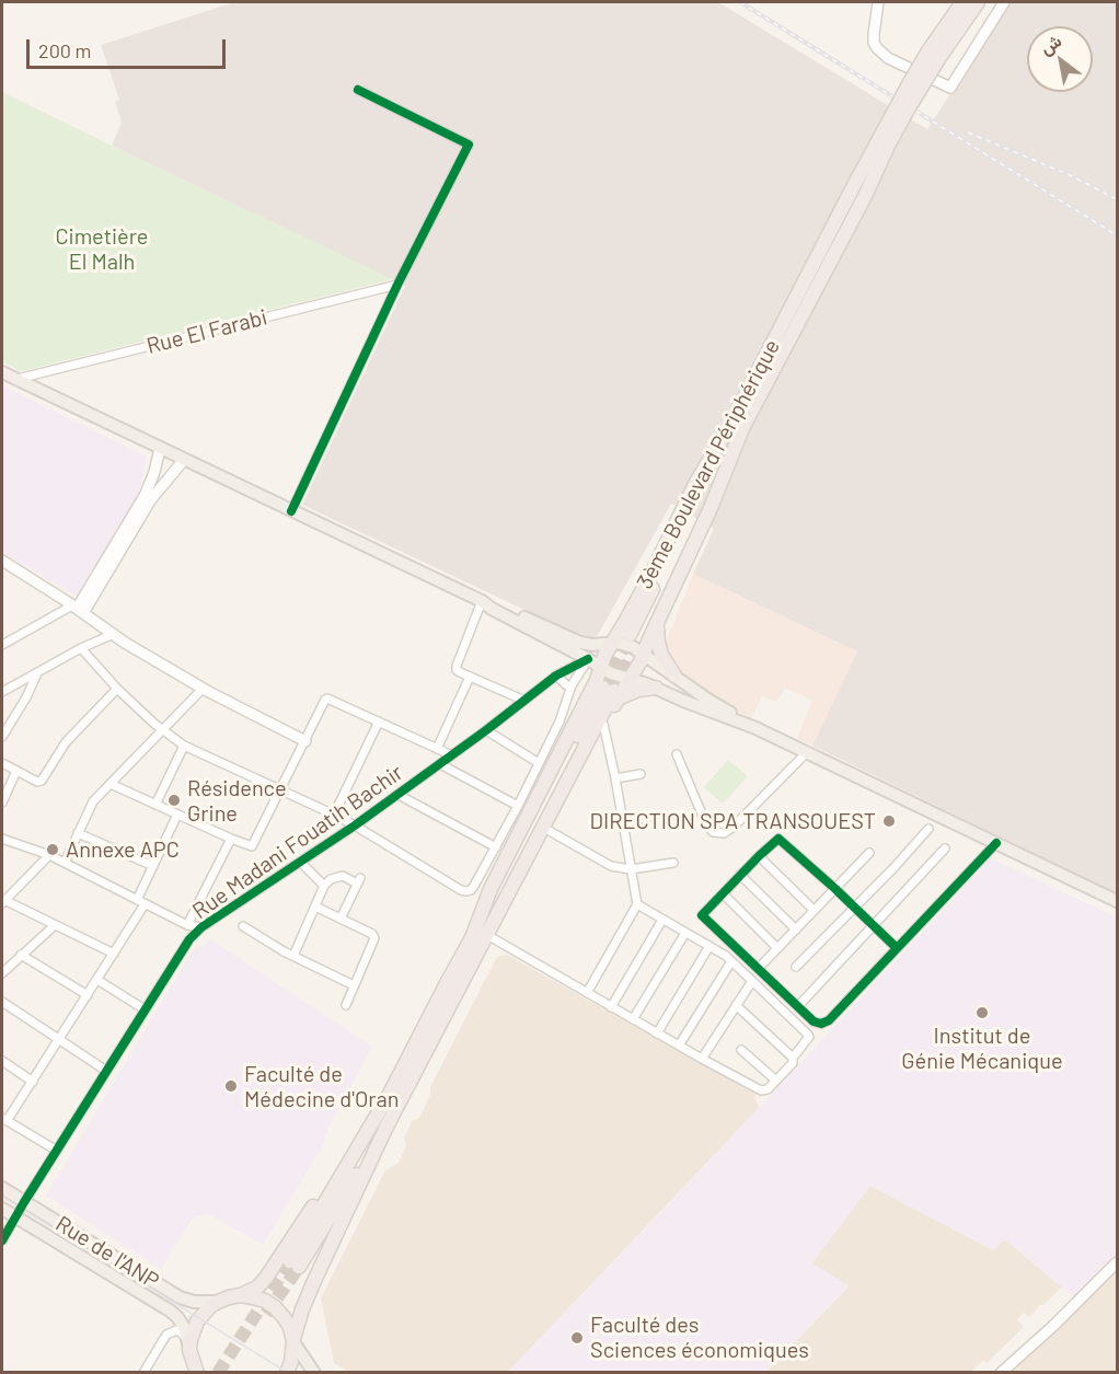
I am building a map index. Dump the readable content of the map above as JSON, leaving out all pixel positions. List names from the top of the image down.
{
  "streets": {
    "highway": ["3ème Boulevard Périphérique"],
    "main road": ["Rue de l'ANP"],
    "street": ["Rue El Farabi", "Rue Madani Fouatih Bachir"]
  },
  "crossings": [
    ["Rue Madani Fouatih Bachir", "Rue de l'ANP"]
  ],
  "parks": ["Cimetière El Malh"],
  "places": [
    "Résidence Grine",
    "DIRECTION SPA TRANSOUEST",
    "Annexe APC",
    "Institut de Génie Mécanique",
    "Faculté de Médecine d'Oran",
    "Faculté des Sciences économiques"
  ],
  "scale_bar": "200 m",
  "north": "top left"
}
